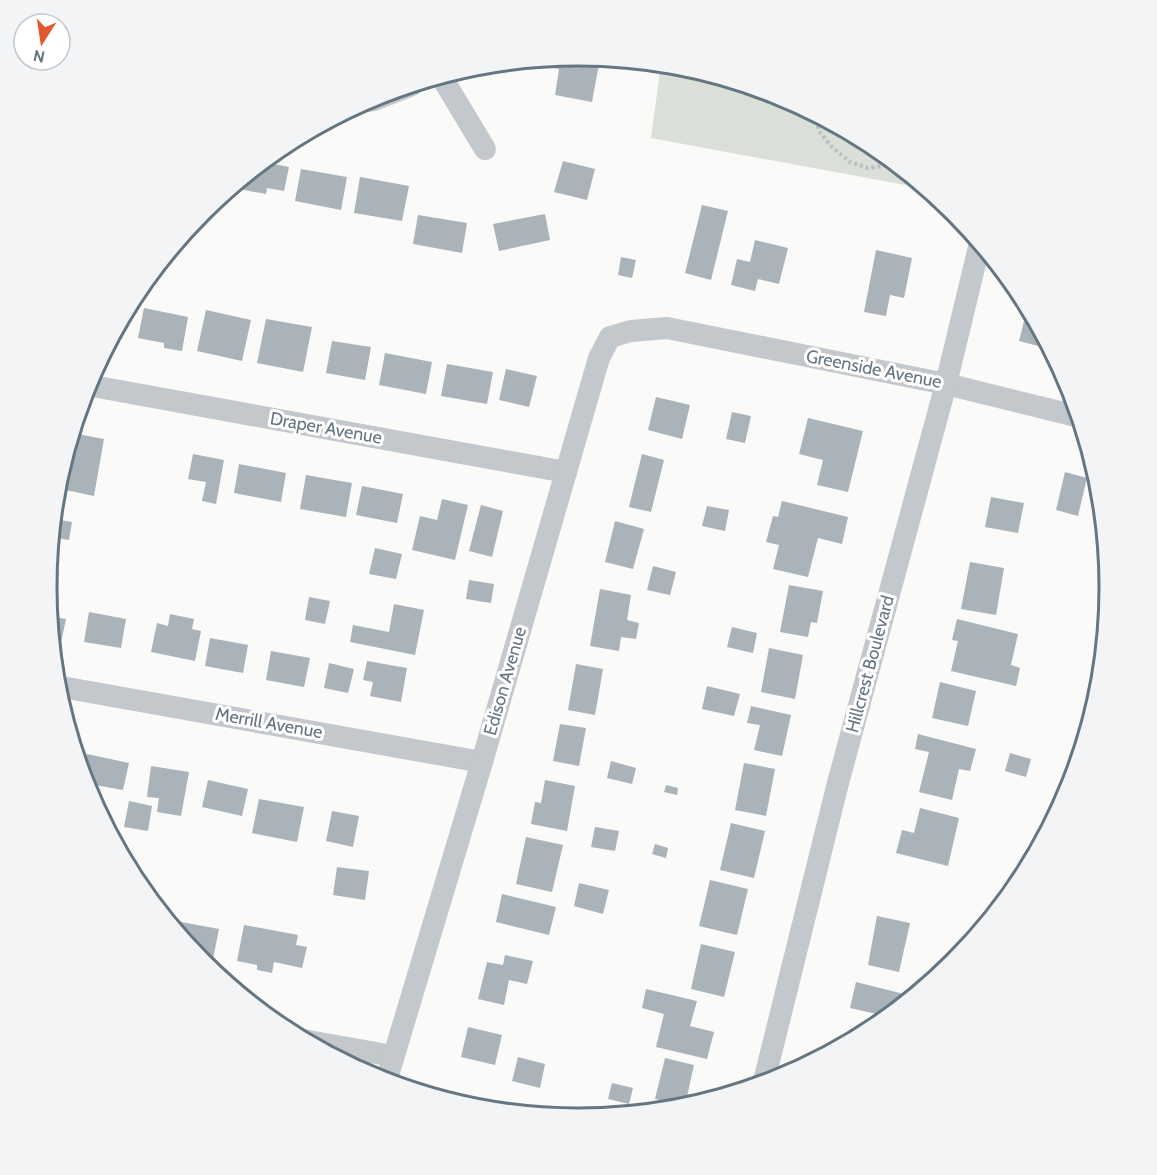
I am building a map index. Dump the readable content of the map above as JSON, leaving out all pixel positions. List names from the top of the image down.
{
  "streets": {
    "street": [
      "Greenside Avenue",
      "Draper Avenue",
      "Hillcrest Boulevard",
      "Edison Avenue",
      "Merrill Avenue"
    ]
  },
  "crossings": [
    ["Greenside Avenue", "Hillcrest Boulevard"],
    ["Greenside Avenue", "Edison Avenue"],
    ["Draper Avenue", "Edison Avenue"],
    ["Edison Avenue", "Merrill Avenue"]
  ],
  "north": "bottom"
}
